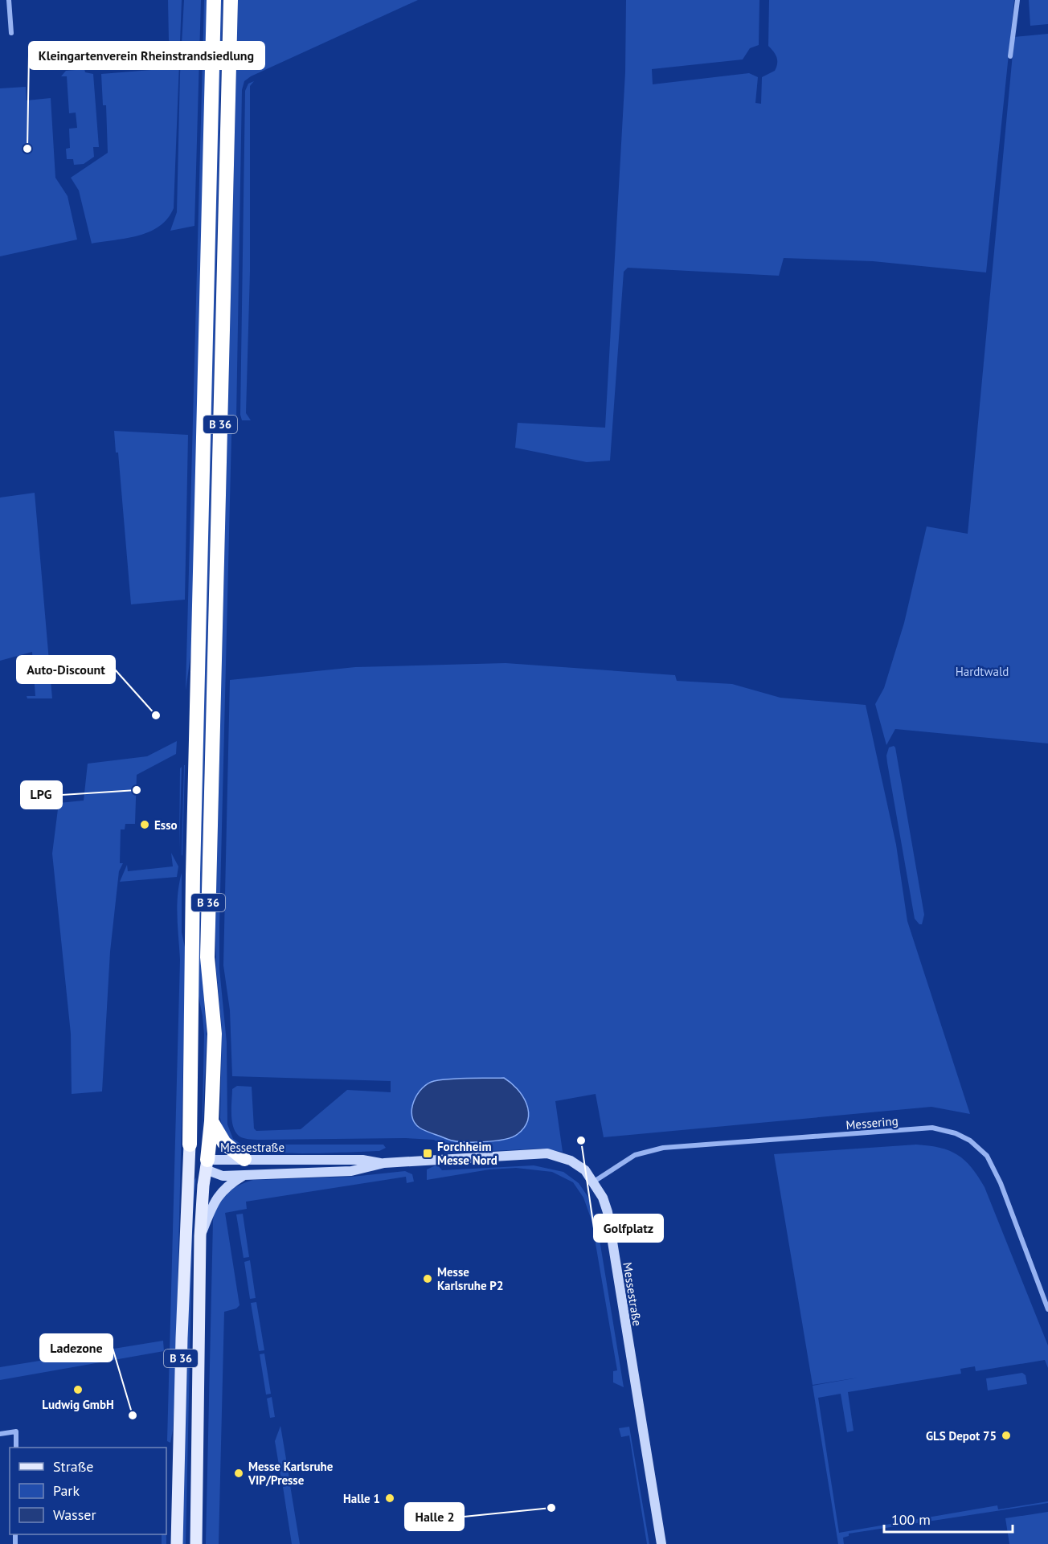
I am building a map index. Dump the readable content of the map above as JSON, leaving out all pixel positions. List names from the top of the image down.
{
  "streets": {
    "highway": ["B 36"],
    "street": ["Messering", "Messestraße"]
  },
  "crossings": [
    ["B 36", "Messestraße"],
    ["Messering", "Messestraße"]
  ],
  "parks": ["Hardtwald"],
  "places": {
    "other": [
      "Kleingartenverein Rheinstrandsiedlung",
      "Auto-Discount",
      "LPG",
      "Esso",
      "Golfplatz",
      "Messe Karlsruhe P2",
      "Ludwig GmbH",
      "Ladezone",
      "GLS Depot 75",
      "Messe Karlsruhe VIP/Presse",
      "Halle 1",
      "Halle 2"
    ],
    "transit": ["Forchheim Messe Nord"]
  },
  "legend": ["Straße", "Park", "Wasser"],
  "scale_bar": "100 m"
}
